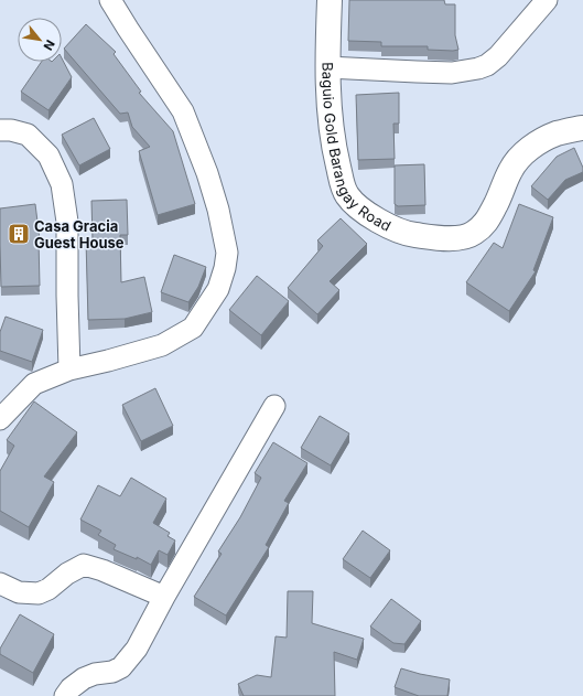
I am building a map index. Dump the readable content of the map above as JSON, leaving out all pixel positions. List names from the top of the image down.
{
  "streets": {
    "street": ["Baguio Gold Barangay Road"]
  },
  "places": {
    "building": ["Casa Gracia Guest House"]
  },
  "north": "bottom right"
}
